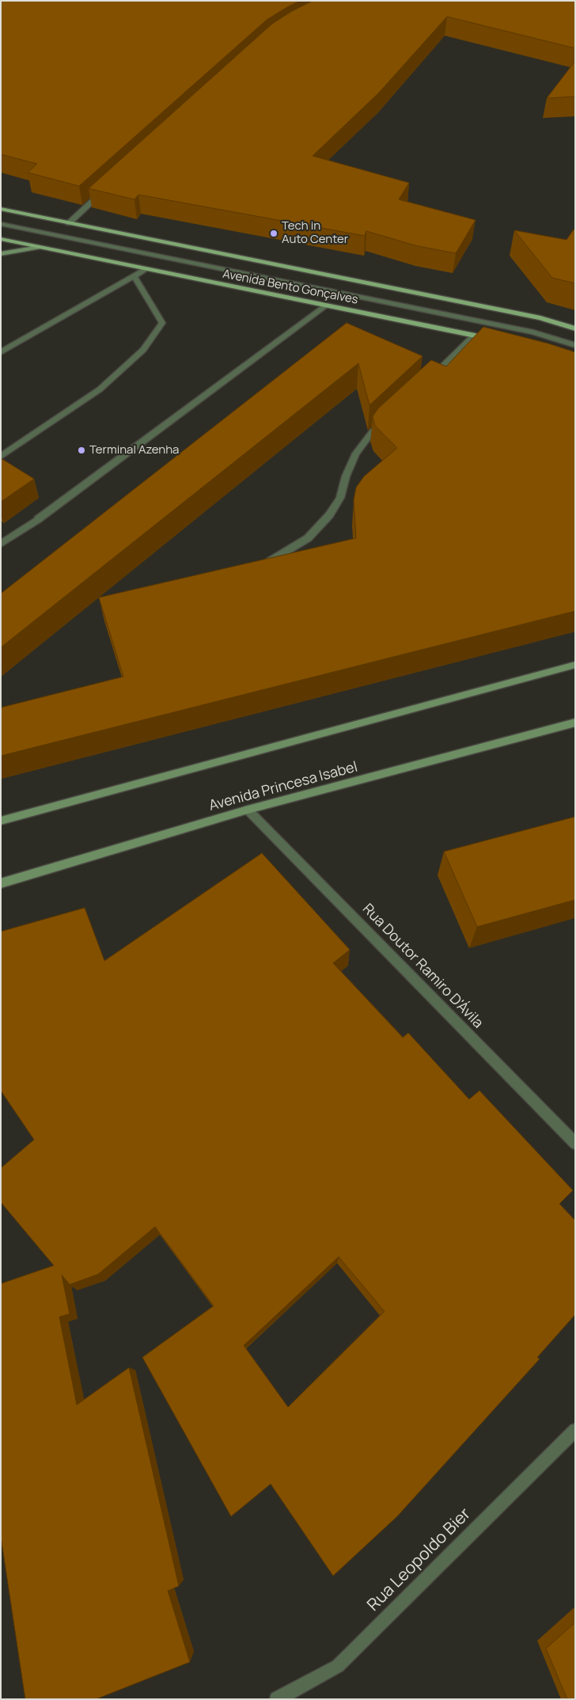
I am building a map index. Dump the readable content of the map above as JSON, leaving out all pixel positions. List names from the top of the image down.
{
  "streets": {
    "main road": ["Avenida Bento Gonçalves", "Avenida Princesa Isabel"],
    "street": ["Rua Doutor Ramiro D'Ávila", "Rua Leopoldo Bier"]
  },
  "crossings": [
    ["Avenida Princesa Isabel", "Rua Doutor Ramiro D'Ávila"]
  ],
  "places": ["Tech in Auto Center", "Terminal Azenha"]
}
